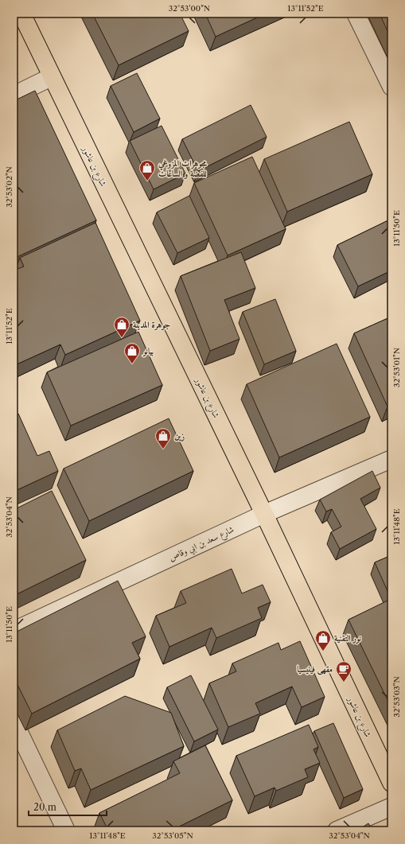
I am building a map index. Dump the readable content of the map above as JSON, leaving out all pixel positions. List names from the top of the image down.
{
  "streets": {
    "main road": ["شارع بن عاشور"],
    "street": ["شارع سعد بن ابي وقاص"]
  },
  "crossings": [
    ["شارع بن عاشور", "شارع سعد بن ابي وقاص"]
  ],
  "places": {
    "shop": [
      "مجوهرات المزوغي للفضة و الساعات",
      "جوهرة المدينة",
      "بيانو",
      "زين",
      "نور التقنية"
    ],
    "cafe": ["مقهى فينيسيا"]
  },
  "scale_bar": "20 m",
  "coordinates": [
    "32°53'00\"N",
    "13°11'52\"E",
    "32°53'02\"N",
    "13°11'50\"E",
    "32°53'01\"N",
    "32°53'04\"N",
    "13°11'48\"E",
    "32°53'03\"N",
    "32°53'05\"N"
  ]
}
